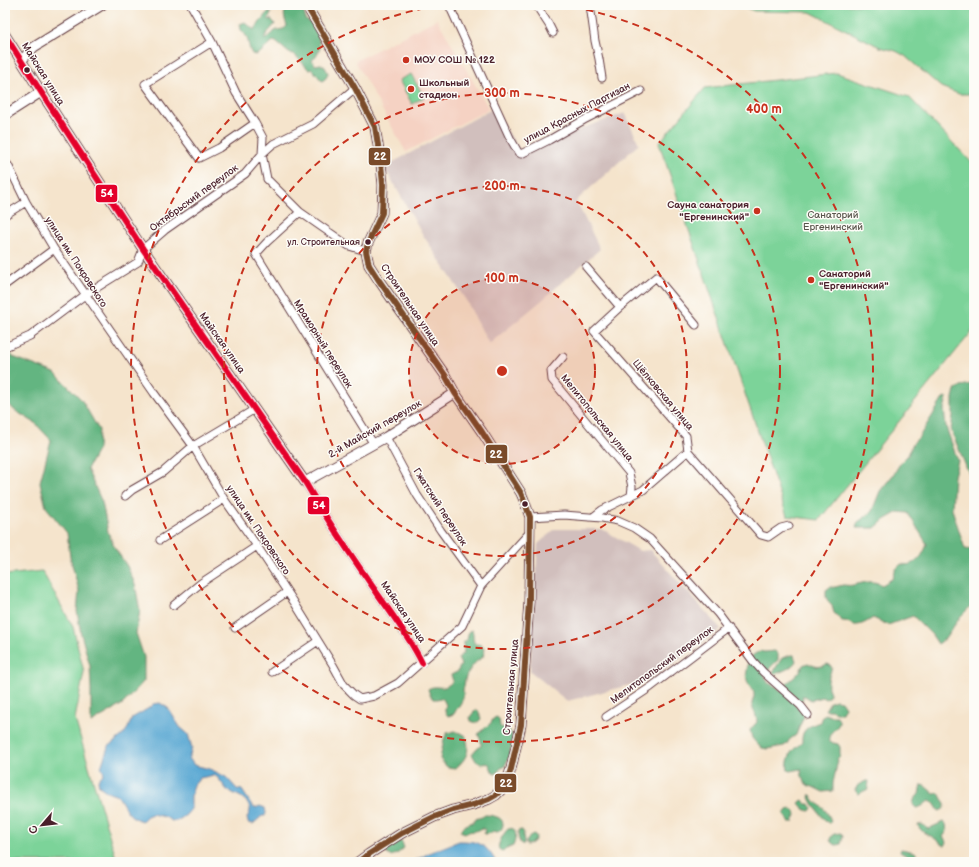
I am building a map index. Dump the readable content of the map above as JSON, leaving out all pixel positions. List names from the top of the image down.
{
  "streets": {
    "street": [
      "Майская улица",
      "улица Красных Партизан",
      "Октябрьский переулок",
      "улица им. Покровского",
      "Строительная улица",
      "Мраморный переулок",
      "Щёлковская улица",
      "Мелитопольская улица",
      "2-й Майский переулок",
      "Гжатский переулок",
      "Мелитопольский переулок"
    ]
  },
  "crossings": [
    ["Майская улица", "Октябрьский переулок"],
    ["Майская улица", "улица им. Покровского"],
    ["Майская улица", "2-й Майский переулок"],
    ["Октябрьский переулок", "улица им. Покровского"],
    ["улица им. Покровского", "Строительная улица"],
    ["улица им. Покровского", "Гжатский переулок"],
    ["Строительная улица", "2-й Майский переулок"],
    ["Мраморный переулок", "2-й Майский переулок"],
    ["2-й Майский переулок", "Гжатский переулок"]
  ],
  "parks": ["Санаторий Ергенинский"],
  "places": [
    "МОУ СОШ № 122",
    "Школьный стадион",
    "Сауна санатория \"Ергенинский\"",
    "ул. Строительная",
    "Санаторий \"Ергенинский\""
  ],
  "lines": ["transit line 22", "transit line 54"],
  "north": "bottom left",
  "rings": [
    "300 m",
    "400 m",
    "200 m",
    "100 m"
  ]
}
